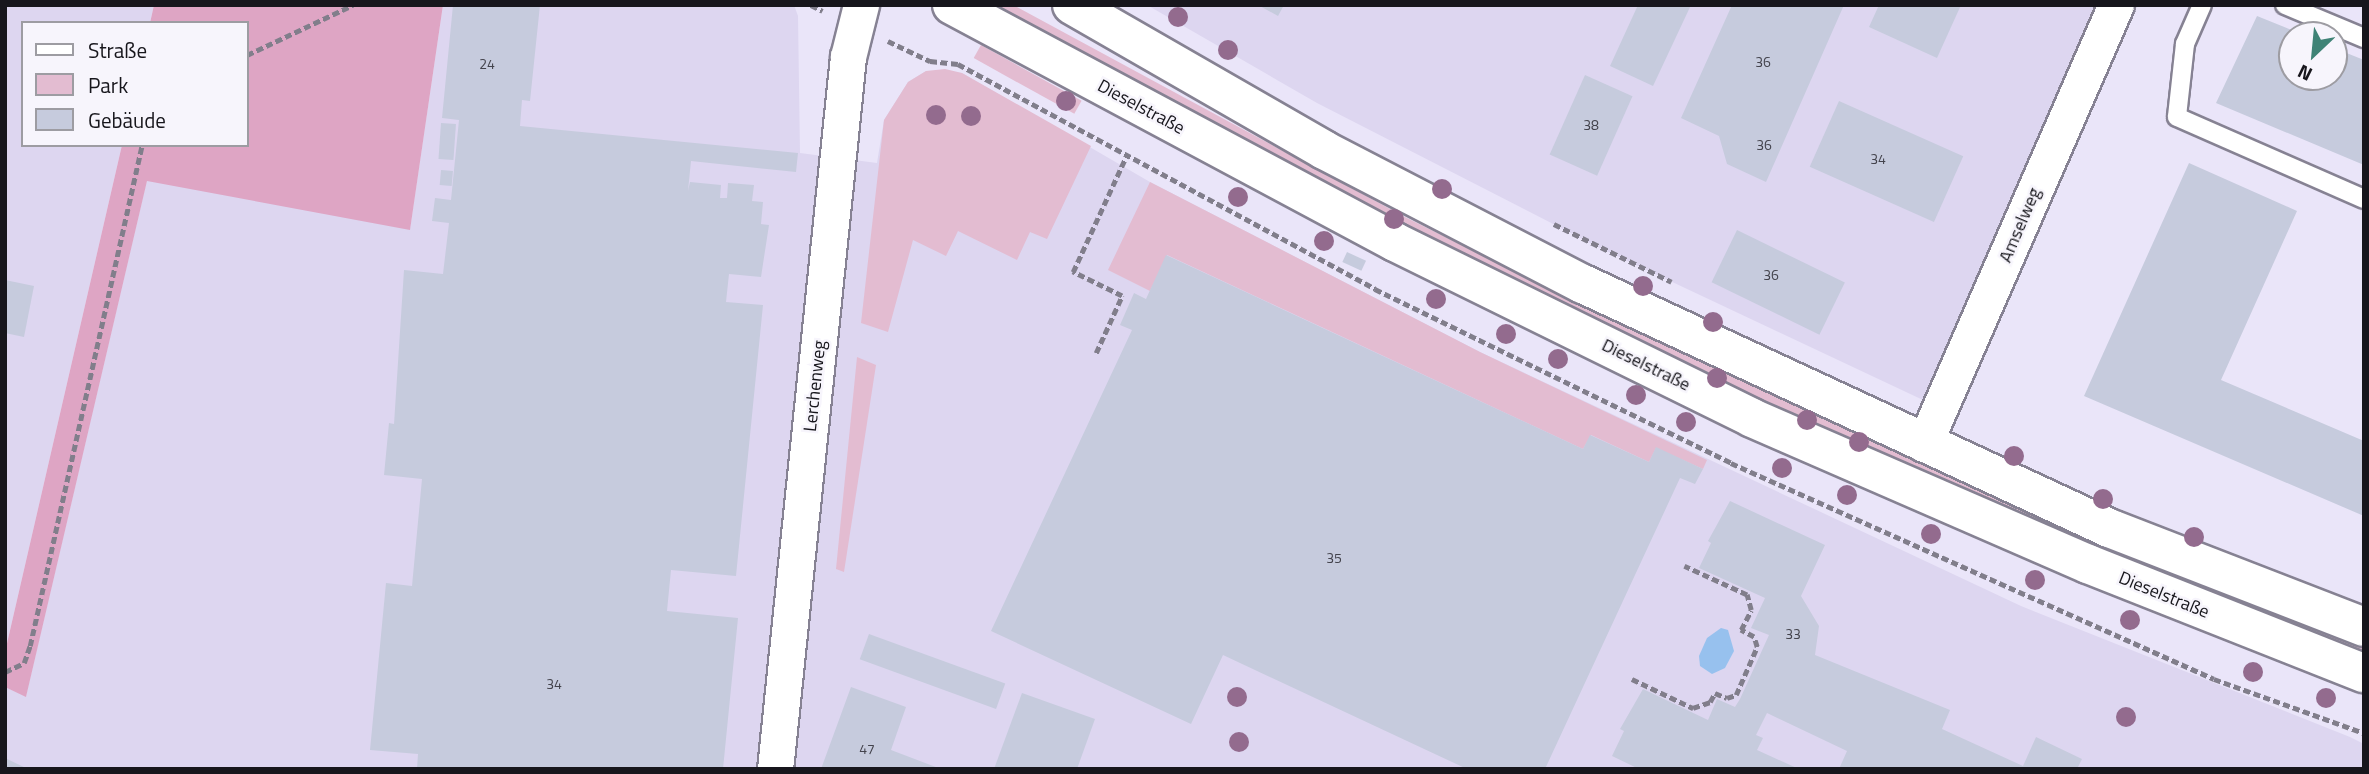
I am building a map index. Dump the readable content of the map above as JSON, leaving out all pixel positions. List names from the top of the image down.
{
  "streets": {
    "main road": ["Dieselstraße"],
    "street": ["Amselweg", "Lerchenweg"]
  },
  "house_numbers": [
    "36",
    "24",
    "38",
    "36",
    "34",
    "36",
    "35",
    "33",
    "34",
    "47"
  ],
  "legend": ["Straße", "Park", "Gebäude"],
  "north": "bottom left"
}
